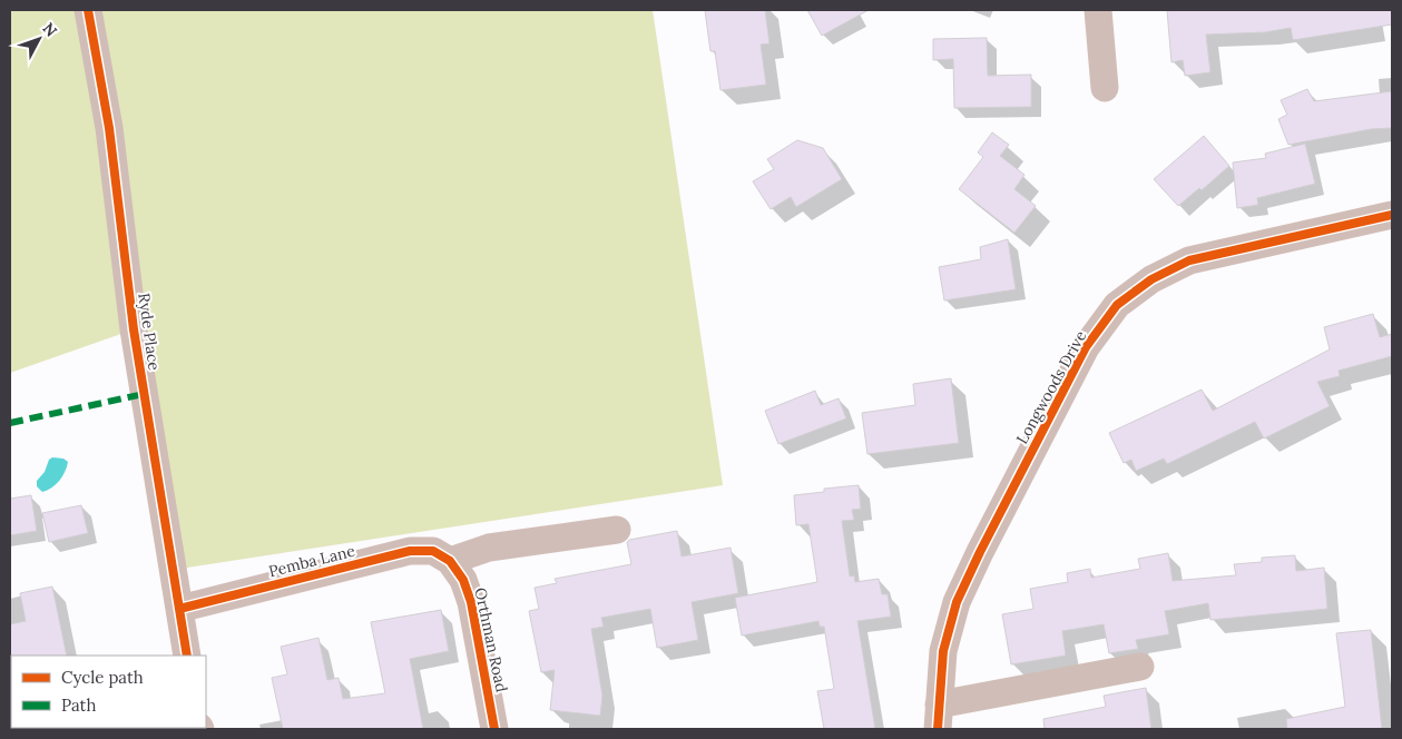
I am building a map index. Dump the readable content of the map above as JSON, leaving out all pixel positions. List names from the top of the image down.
{
  "streets": {
    "street": [
      "Ryde Place",
      "Longwoods Drive",
      "Pemba Lane",
      "Orthman Road"
    ]
  },
  "crossings": [
    ["Ryde Place", "Pemba Lane"],
    ["Pemba Lane", "Orthman Road"]
  ],
  "legend": ["Cycle path", "Path"],
  "north": "top right"
}
